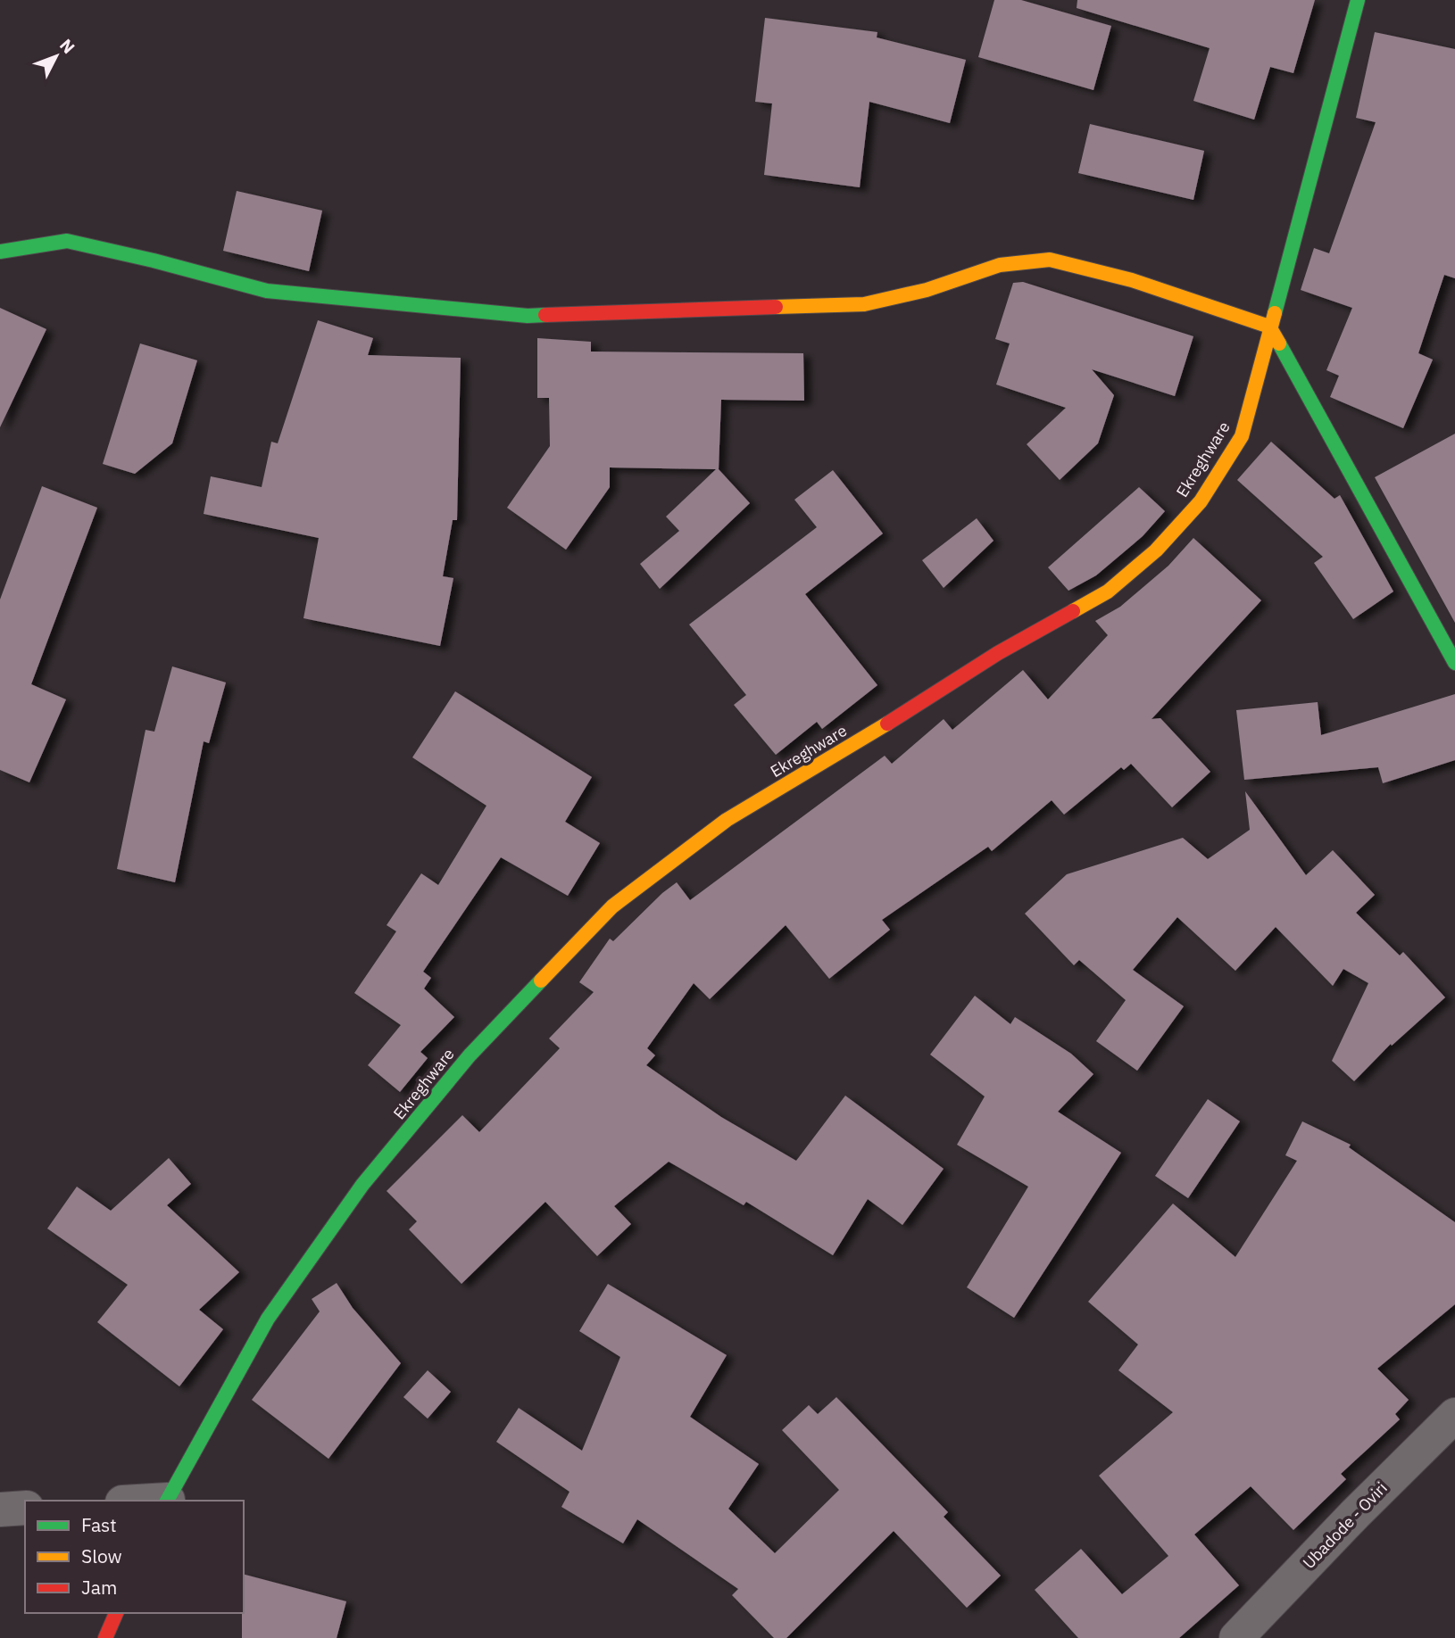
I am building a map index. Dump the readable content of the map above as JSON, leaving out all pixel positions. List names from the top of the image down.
{
  "streets": {
    "street": ["Ekreghware", "Ubadode - Oviri"]
  },
  "legend": ["Fast", "Slow", "Jam"],
  "north": "top right"
}
